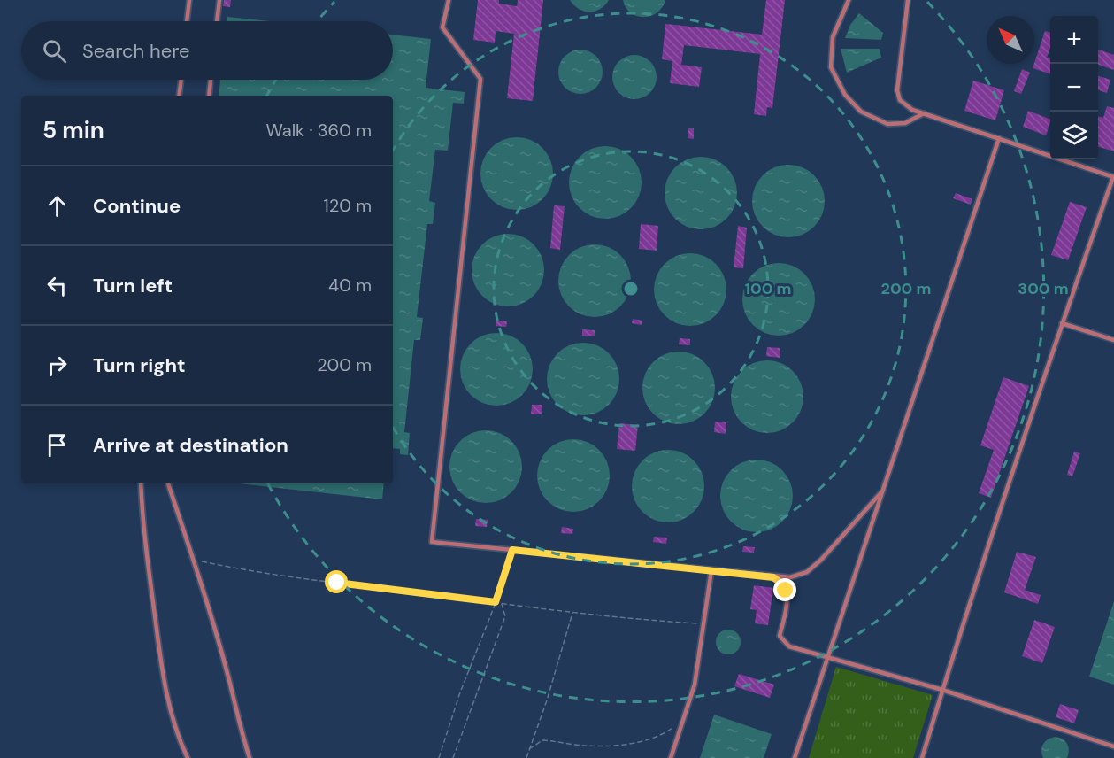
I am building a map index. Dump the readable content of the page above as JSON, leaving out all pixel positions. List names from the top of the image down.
{
  "north": "top left",
  "page": {
    "map_buttons": ["+", "−"],
    "search": "Search here",
    "heading": ["5 min", "Walk · 360 m"],
    "list": [
      ["Continue", "120 m"],
      ["Turn left", "40 m"],
      ["Turn right", "200 m"],
      "Arrive at destination"
    ]
  },
  "rings": ["100 m", "200 m", "300 m"]
}
